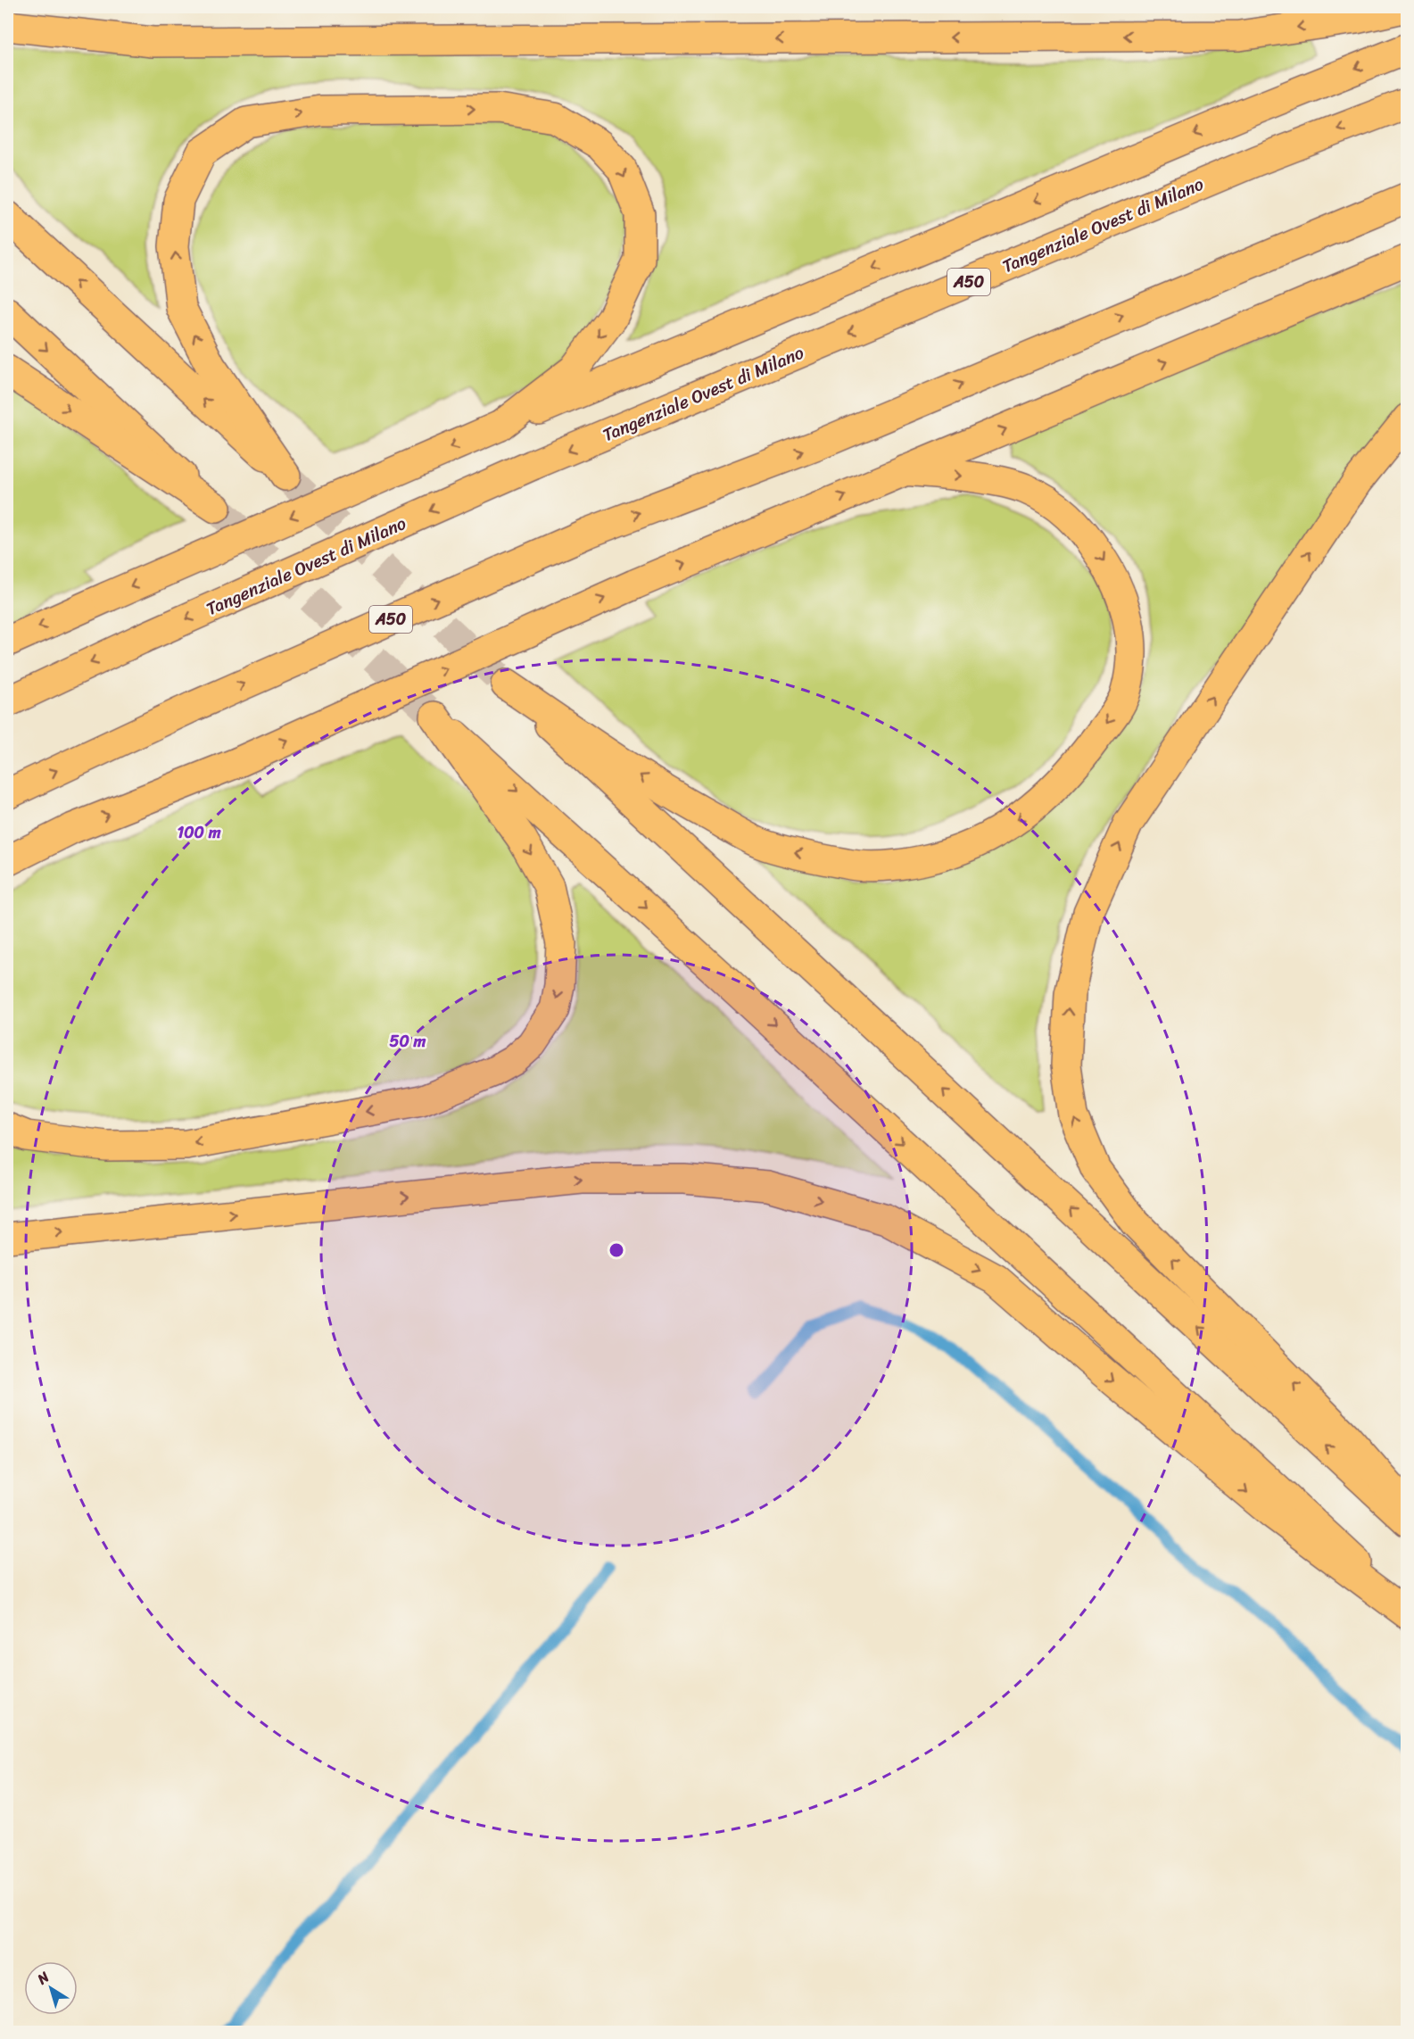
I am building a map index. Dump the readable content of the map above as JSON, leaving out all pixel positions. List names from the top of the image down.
{
  "streets": {
    "highway": ["Tangenziale Ovest di Milano", "A50"]
  },
  "north": "top left",
  "rings": ["100 m", "50 m"]
}
